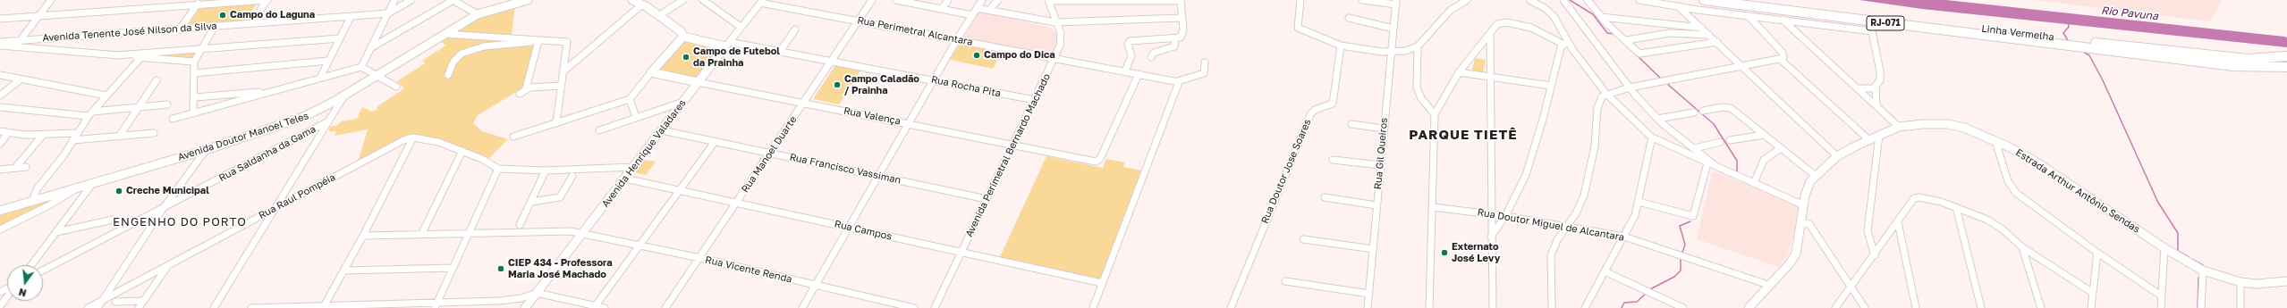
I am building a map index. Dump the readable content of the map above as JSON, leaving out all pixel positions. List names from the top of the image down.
{
  "streets": {
    "highway": ["RJ-071", "Linha Vermelha"],
    "main road": [
      "Rua Valença",
      "Avenida Doutor Manoel Teles",
      "Avenida Henrique Valadares",
      "Estrada Arthur Antônio Sendas"
    ],
    "street": [
      "Rua Perimetral Alcantara",
      "Avenida Tenente José Nilson da Silva",
      "Rua Rocha Pita",
      "Rua Saldanha da Gama",
      "Rua Gil Queiros",
      "Rua Manoel Duarte",
      "Avenida Perimetral Bernardo Machado",
      "Rua Francisco Vassiman",
      "Rua Doutor Jose Soares",
      "Rua Raul Pompéia",
      "Rua Doutor Miguel de Alcantara",
      "Rua Campos",
      "Rua Vicente Renda"
    ]
  },
  "crossings": [
    ["Rua Perimetral Alcantara", "Rua Valença"],
    ["Rua Perimetral Alcantara", "Avenida Henrique Valadares"],
    ["Rua Perimetral Alcantara", "Rua Manoel Duarte"],
    ["Rua Perimetral Alcantara", "Avenida Perimetral Bernardo Machado"],
    ["Rua Rocha Pita", "Avenida Henrique Valadares"],
    ["Rua Rocha Pita", "Rua Manoel Duarte"],
    ["Rua Rocha Pita", "Avenida Perimetral Bernardo Machado"],
    ["Rua Valença", "Avenida Henrique Valadares"],
    ["Rua Valença", "Rua Manoel Duarte"],
    ["Rua Valença", "Avenida Perimetral Bernardo Machado"],
    ["Avenida Henrique Valadares", "Rua Francisco Vassiman"],
    ["Avenida Henrique Valadares", "Rua Campos"],
    ["Avenida Henrique Valadares", "Rua Vicente Renda"],
    ["Rua Manoel Duarte", "Rua Francisco Vassiman"],
    ["Rua Manoel Duarte", "Rua Campos"],
    ["Rua Manoel Duarte", "Rua Vicente Renda"],
    ["Avenida Perimetral Bernardo Machado", "Rua Francisco Vassiman"],
    ["Avenida Perimetral Bernardo Machado", "Rua Campos"],
    ["Estrada Arthur Antônio Sendas", "Rua Doutor Miguel de Alcantara"]
  ],
  "districts": ["PARQUE TIETÊ", "ENGENHO DO PORTO"],
  "water": ["Rio Pavuna"],
  "places": [
    "Campo do Laguna",
    "Campo do Dica",
    "Campo de Futebol da Prainha",
    "Campo Caladão / Prainha",
    "Creche Municipal",
    "Externato José Levy",
    "CIEP 434 - Professora Maria José Machado"
  ],
  "north": "bottom"
}
